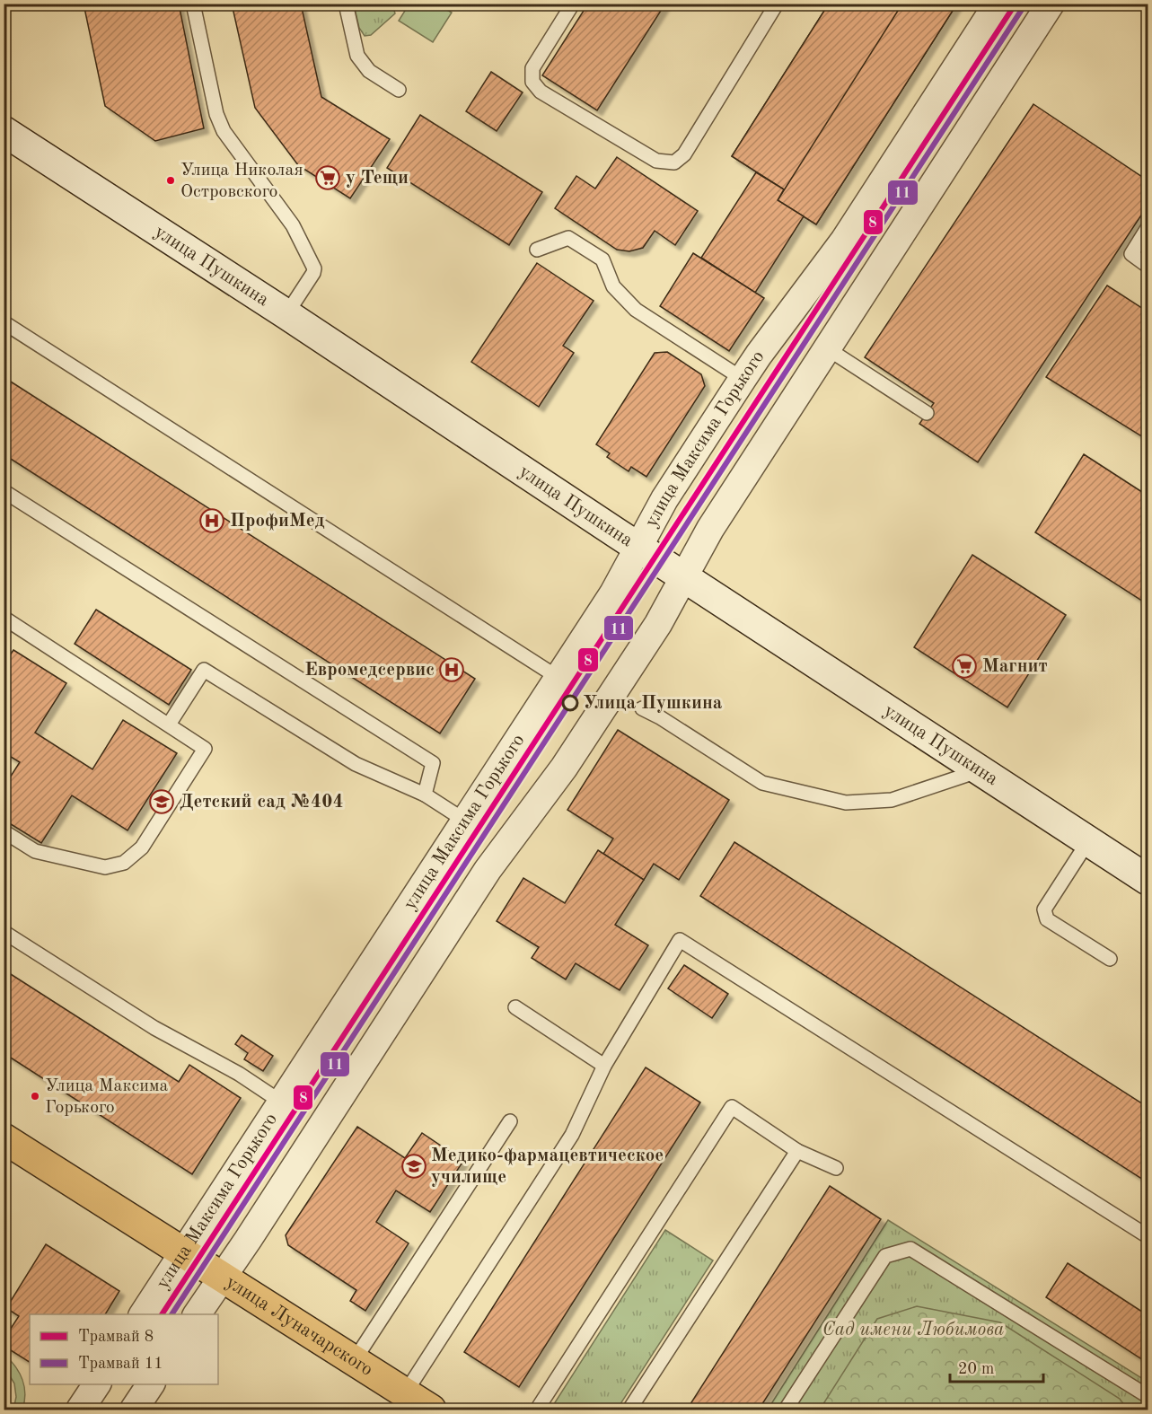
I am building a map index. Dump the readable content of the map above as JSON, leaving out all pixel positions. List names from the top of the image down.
{
  "streets": {
    "main road": ["улица Пушкина", "улица Луначарского"],
    "street": ["улица Максима Горького"]
  },
  "crossings": [
    ["улица Пушкина", "улица Максима Горького"],
    ["улица Максима Горького", "улица Луначарского"]
  ],
  "parks": ["Сад имени Любимова"],
  "places": {
    "supermarket": ["у Тещи", "Магнит"],
    "other": ["Улица Николая Островского", "Улица Пушкина", "Улица Максима Горького"],
    "hospital": ["ПрофиМед", "Евромедсервис"],
    "school or university": ["Детский сад №404", "Медико-фармацевтическое училище"]
  },
  "lines": ["tram line 8", "tram line 11"],
  "legend": ["Трамвай 8", "Трамвай 11"],
  "scale_bar": "20 m"
}
